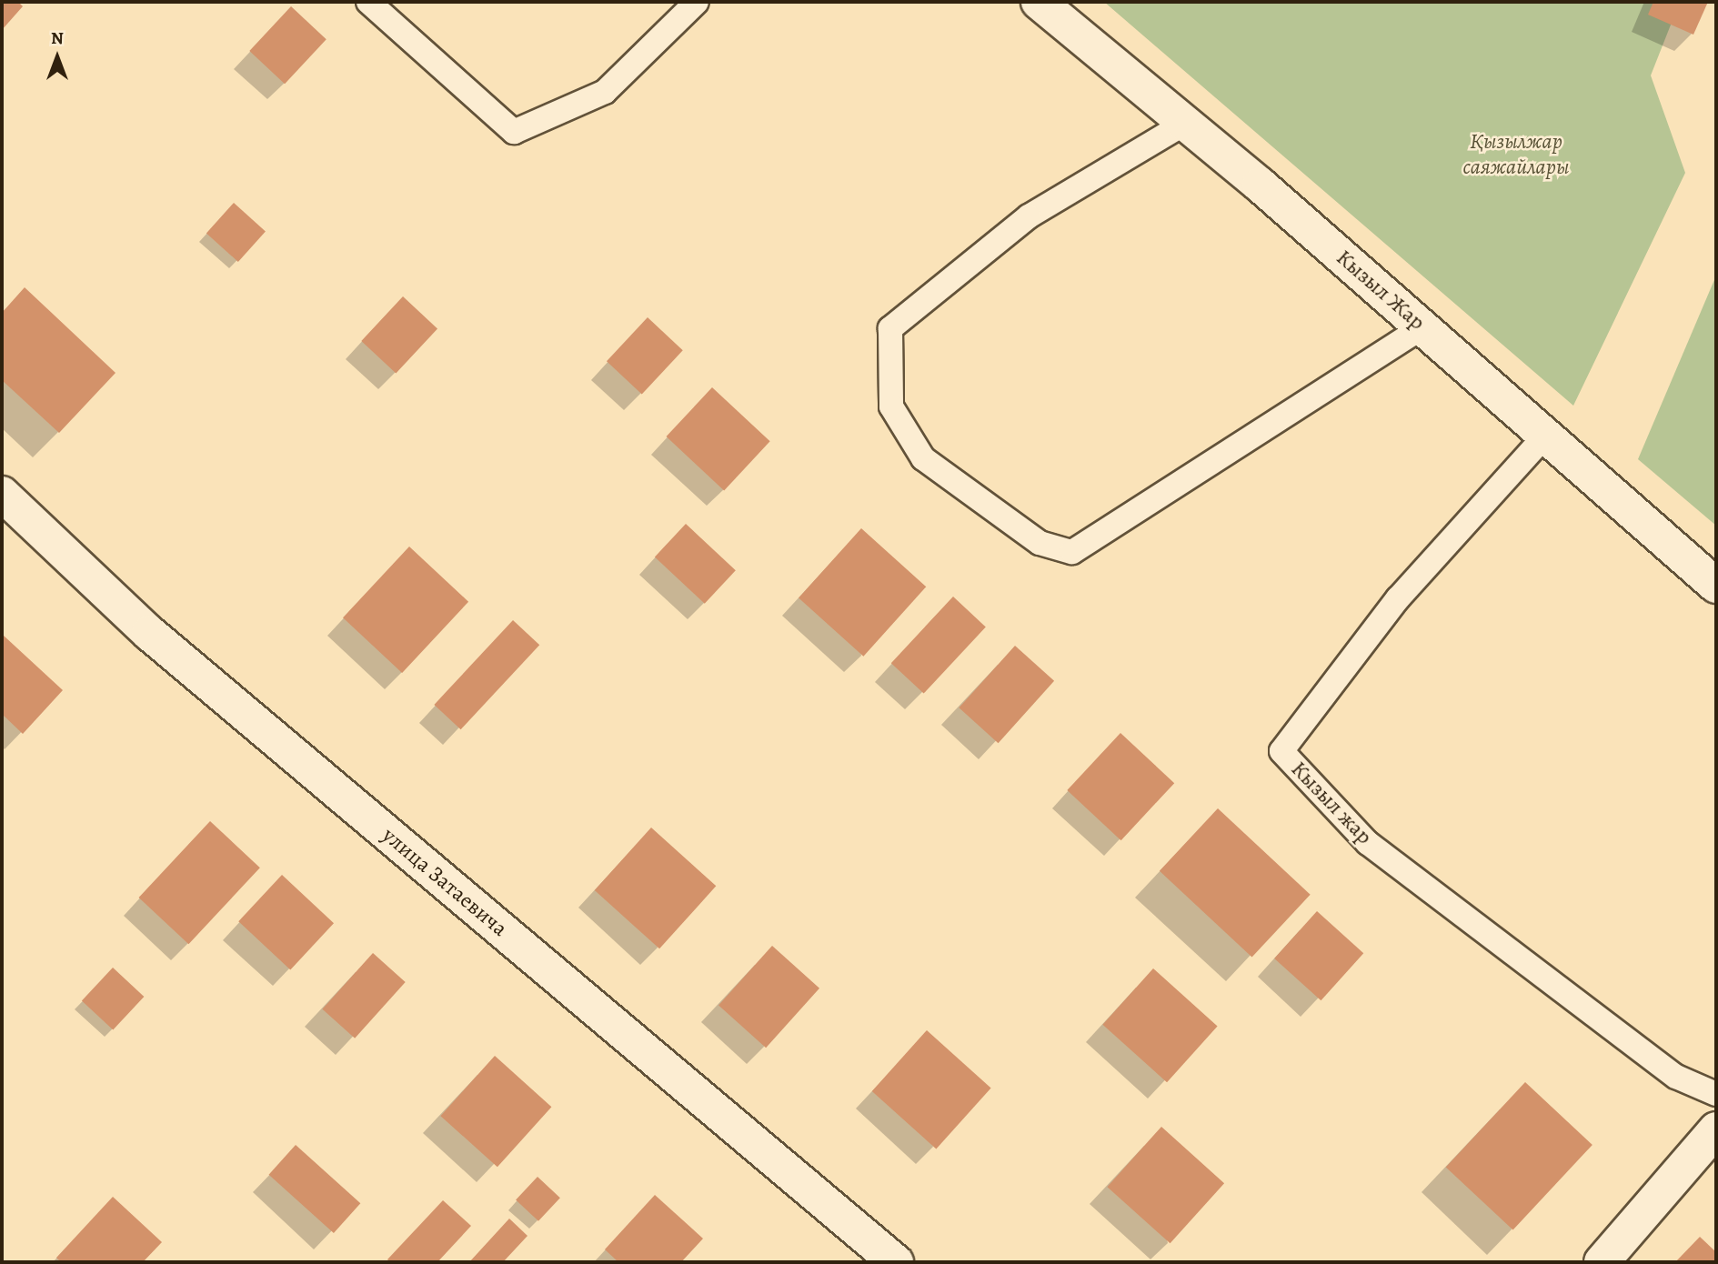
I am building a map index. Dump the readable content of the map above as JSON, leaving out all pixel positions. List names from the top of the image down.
{
  "streets": {
    "street": ["Кызыл Жар", "улица Затаевича"],
    "lane": ["Кызыл жар"]
  },
  "crossings": [
    ["Кызыл Жар", "Кызыл жар"]
  ],
  "parks": ["Қызылжар саяжайлары"],
  "north": "top"
}
